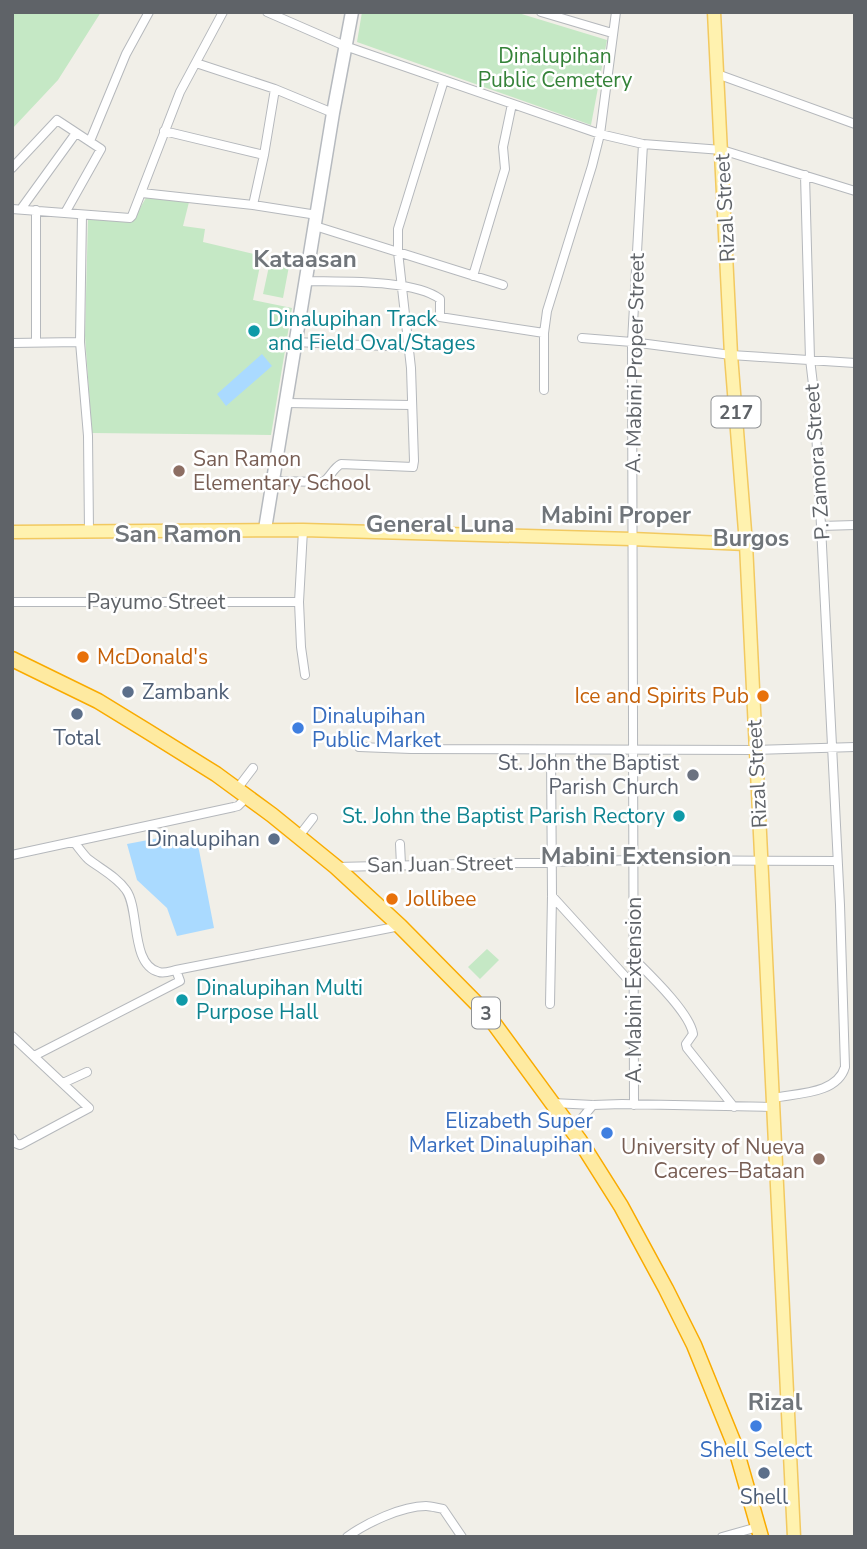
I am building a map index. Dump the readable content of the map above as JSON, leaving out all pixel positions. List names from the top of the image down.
{
  "streets": {
    "highway": ["3"],
    "main road": ["Rizal Street", "217"],
    "street": [
      "A. Mabini Proper Street",
      "P. Zamora Street",
      "Payumo Street",
      "San Juan Street",
      "A. Mabini Extension"
    ]
  },
  "crossings": [
    ["Rizal Street", "P. Zamora Street"],
    ["Rizal Street", "San Juan Street"],
    ["A. Mabini Proper Street", "A. Mabini Extension"],
    ["P. Zamora Street", "San Juan Street"],
    ["San Juan Street", "A. Mabini Extension"],
    ["San Juan Street", "3"]
  ],
  "districts": [
    "Kataasan",
    "Mabini Proper",
    "General Luna",
    "San Ramon",
    "Burgos",
    "Mabini Extension",
    "Rizal"
  ],
  "parks": ["Dinalupihan Public Cemetery"],
  "places": [
    "Dinalupihan Track and Field Oval/Stages",
    "San Ramon Elementary School",
    "McDonald's",
    "Zambank",
    "Ice and Spirits Pub",
    "Total",
    "Dinalupihan Public Market",
    "St. John the Baptist Parish Church",
    "St. John the Baptist Parish Rectory",
    "Dinalupihan",
    "Jollibee",
    "Dinalupihan Multi Purpose Hall",
    "Elizabeth Super Market Dinalupihan",
    "University of Nueva Caceres–Bataan",
    "Shell Select",
    "Shell"
  ]
}
